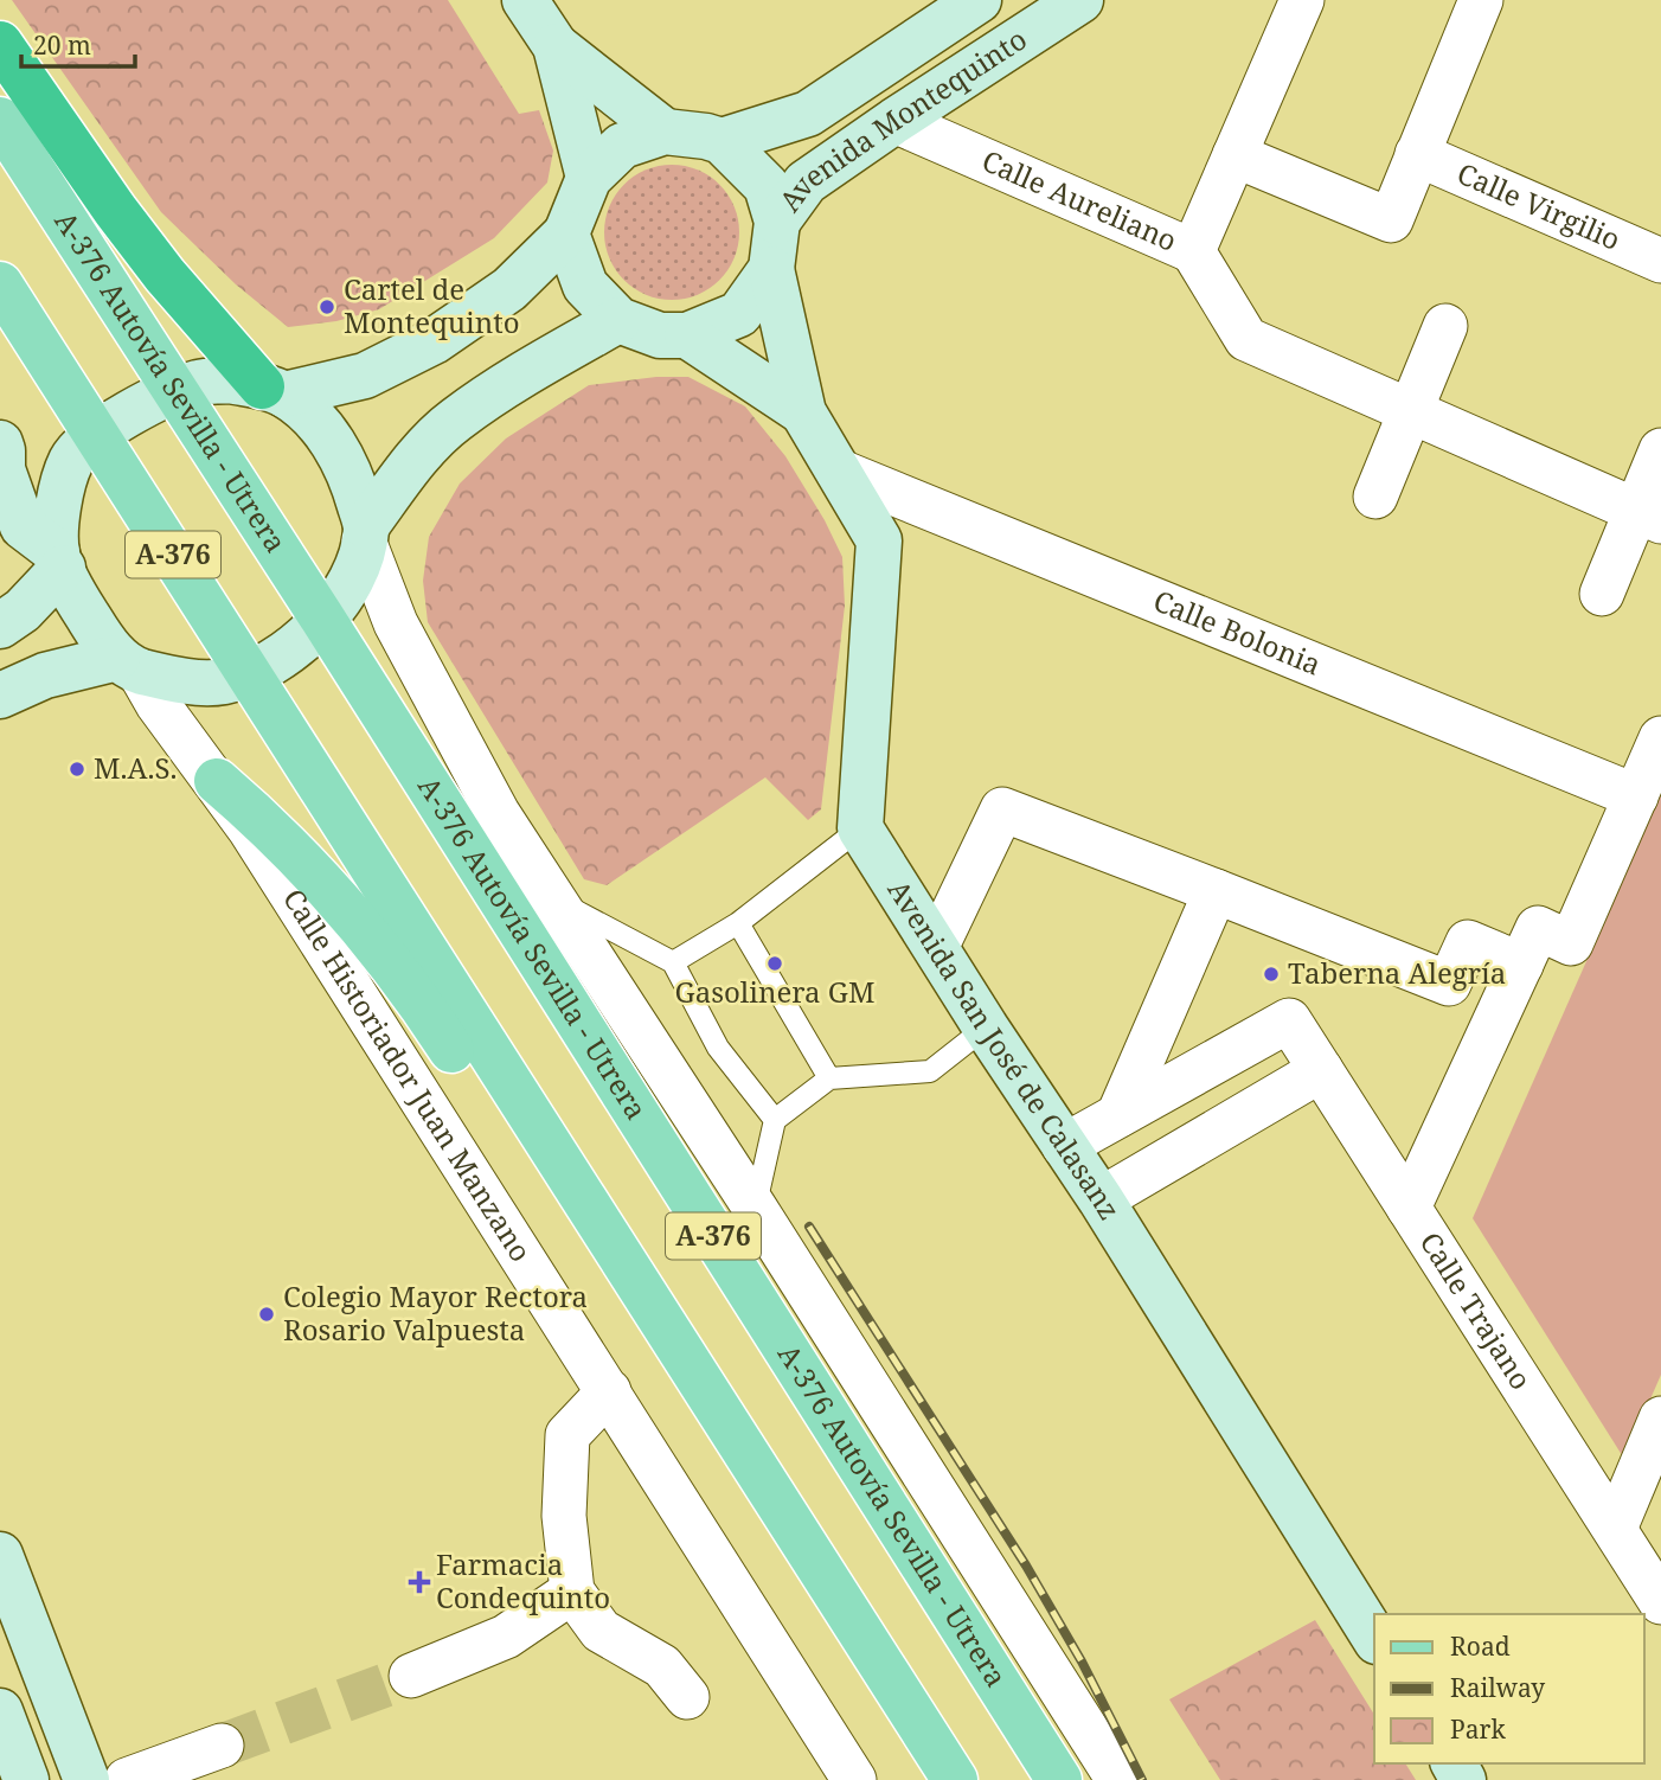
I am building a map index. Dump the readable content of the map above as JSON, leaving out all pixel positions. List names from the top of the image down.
{
  "streets": {
    "main road": ["A-376 Autovía Sevilla - Utrera", "A-376"],
    "street": [
      "Avenida Montequinto",
      "Calle Aureliano",
      "Calle Virgilio",
      "Calle Bolonia",
      "Avenida San José de Calasanz",
      "Calle Historiador Juan Manzano",
      "Calle Trajano"
    ]
  },
  "crossings": [
    ["Avenida Montequinto", "Calle Aureliano"]
  ],
  "places": {
    "other": [
      "Cartel de Montequinto",
      "M.A.S.",
      "Gasolinera GM",
      "Taberna Alegría",
      "Colegio Mayor Rectora Rosario Valpuesta"
    ],
    "health": ["Farmacia Condequinto"]
  },
  "legend": ["Road", "Railway", "Park"],
  "scale_bar": "20 m"
}
